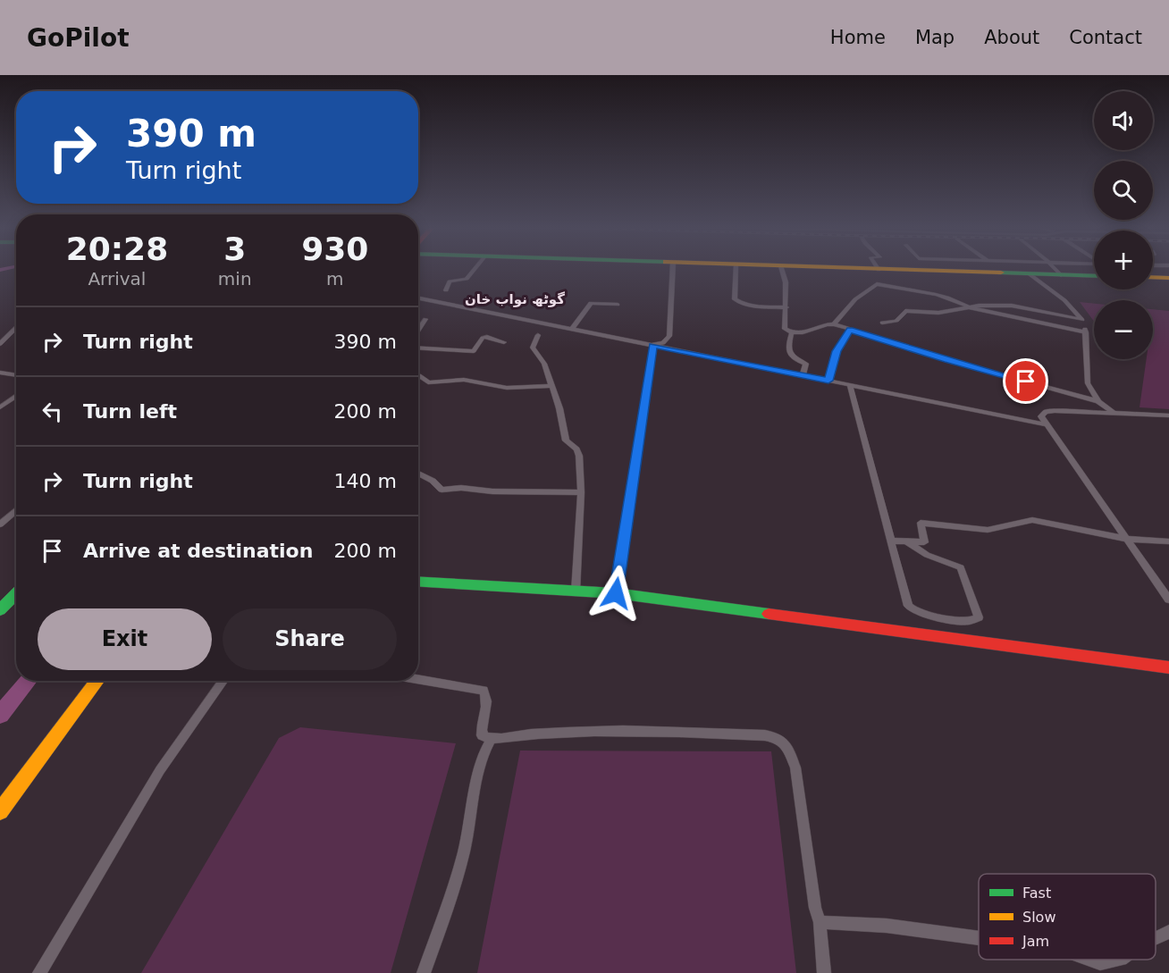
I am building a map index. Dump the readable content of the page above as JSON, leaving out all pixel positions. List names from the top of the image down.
{
  "districts": ["گوٹھ نواب خان"],
  "legend": ["Fast", "Slow", "Jam"],
  "page": {
    "header": "GoPilot",
    "nav": [
      "Home",
      "Map",
      "About",
      "Contact"
    ],
    "map_buttons": ["+", "−"],
    "turn": ["390 m", "Turn right"],
    "eta": [
      "20:28",
      "Arrival",
      "3",
      "min",
      "930",
      "m"
    ],
    "list": [
      {
        "name": "Turn right",
        "value": "390 m"
      },
      {
        "name": "Turn left",
        "value": "200 m"
      },
      {
        "name": "Turn right",
        "value": "140 m"
      },
      {
        "name": "Arrive at destination",
        "value": "200 m"
      }
    ],
    "buttons": ["Exit", "Share"]
  }
}
